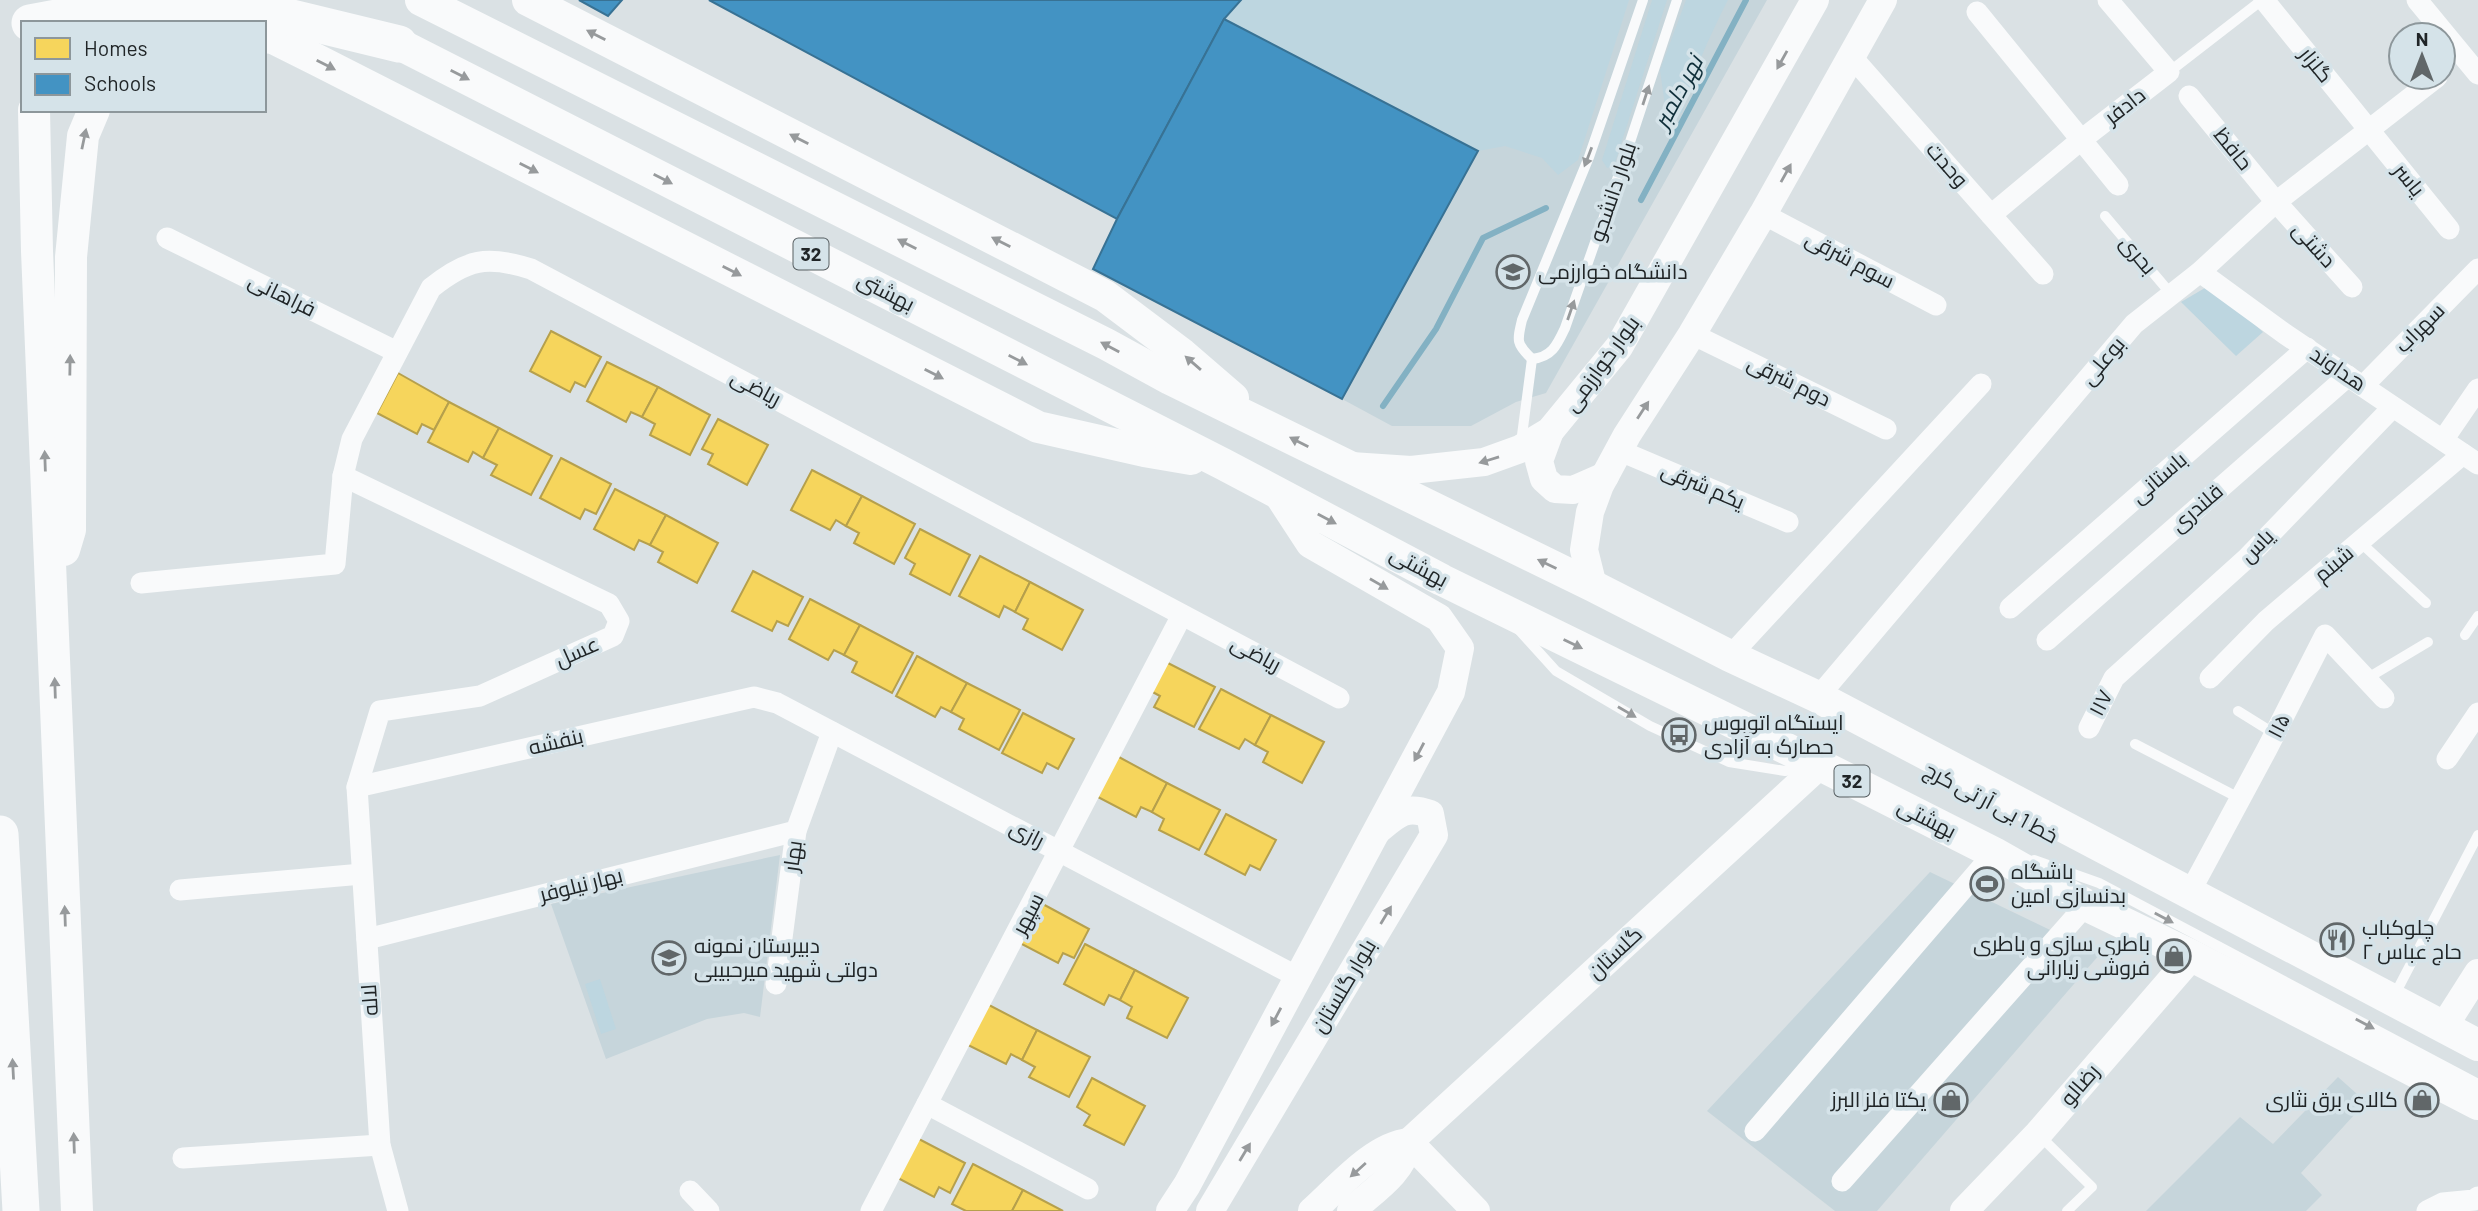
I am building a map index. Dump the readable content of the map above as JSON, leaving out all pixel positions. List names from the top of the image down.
{
  "streets": {
    "highway": ["32"],
    "main road": ["بهشتى", "بهشتی"],
    "street": [
      "گلزار",
      "دادفر",
      "حافظ",
      "وحدت",
      "یاسر",
      "دشتی",
      "سوم شرقی",
      "فراهانی",
      "سهراب",
      "بوعلی",
      "بلوار خوارزمی",
      "هداوند",
      "دوم شرقی",
      "ریاضی",
      "باستانی",
      "یکم شرقی",
      "قلندری",
      "یاس",
      "شبنم",
      "عسل",
      "۱۱۷",
      "۱۱۵",
      "بنفشه",
      "رازی",
      "بهار",
      "بهار نیلوفر",
      "سپهر",
      "گلستان",
      "بلوار گلستان",
      "لاله",
      "رضالو"
    ],
    "lane": ["بلوار دانشجو", "بحری", "خط 1 بی آر تی کرج"]
  },
  "crossings": [
    ["گلزار", "دادفر"],
    ["گلزار", "یاسر"],
    ["گلزار", "بوعلی"],
    ["دادفر", "وحدت"],
    ["حافظ", "دشتی"],
    ["حافظ", "بوعلی"],
    ["یاسر", "بوعلی"],
    ["دشتی", "بوعلی"],
    ["32", "بهشتى"],
    ["32", "بوعلی"],
    ["32", "بلوار خوارزمی"],
    ["32", "۱۱۵"],
    ["بحری", "بوعلی"],
    ["بهشتى", "بهشتی"],
    ["فراهانی", "ریاضی"],
    ["سهراب", "هداوند"],
    ["سهراب", "قلندری"],
    ["بوعلی", "هداوند"],
    ["هداوند", "باستانی"],
    ["هداوند", "قلندری"],
    ["هداوند", "یاس"],
    ["هداوند", "شبنم"],
    ["ریاضی", "عسل"],
    ["ریاضی", "سپهر"],
    ["یاس", "۱۱۷"],
    ["بهشتی", "خط 1 بی آر تی کرج"],
    ["بهشتی", "گلستان"],
    ["بهشتی", "بلوار گلستان"],
    ["بهشتی", "رضالو"],
    ["عسل", "بنفشه"],
    ["عسل", "لاله"],
    ["بنفشه", "رازی"],
    ["بنفشه", "لاله"],
    ["رازی", "بهار"],
    ["رازی", "سپهر"],
    ["رازی", "بلوار گلستان"],
    ["بهار", "بهار نیلوفر"],
    ["بهار نیلوفر", "لاله"]
  ],
  "one_way": ["خط 1 بی آر تی کرج"],
  "water": ["نهر دلمبر"],
  "places": {
    "school or university": ["دانشگاه خوارزمی", "دبیرستان نمونه دولتی شهید میرحبیبی"],
    "bus stop": ["ایستگاه اتوبوس حصارک به آزادی"],
    "sports": ["باشگاه بدنسازی امین"],
    "restaurant": ["چلوکباب حاج عباس ۲"],
    "shop": ["باطری سازی و باطری فروشی زیارانی", "یکتا فلز البرز", "کالای برق نثاری"]
  },
  "legend": ["Homes", "Schools"],
  "north": "top"
}
